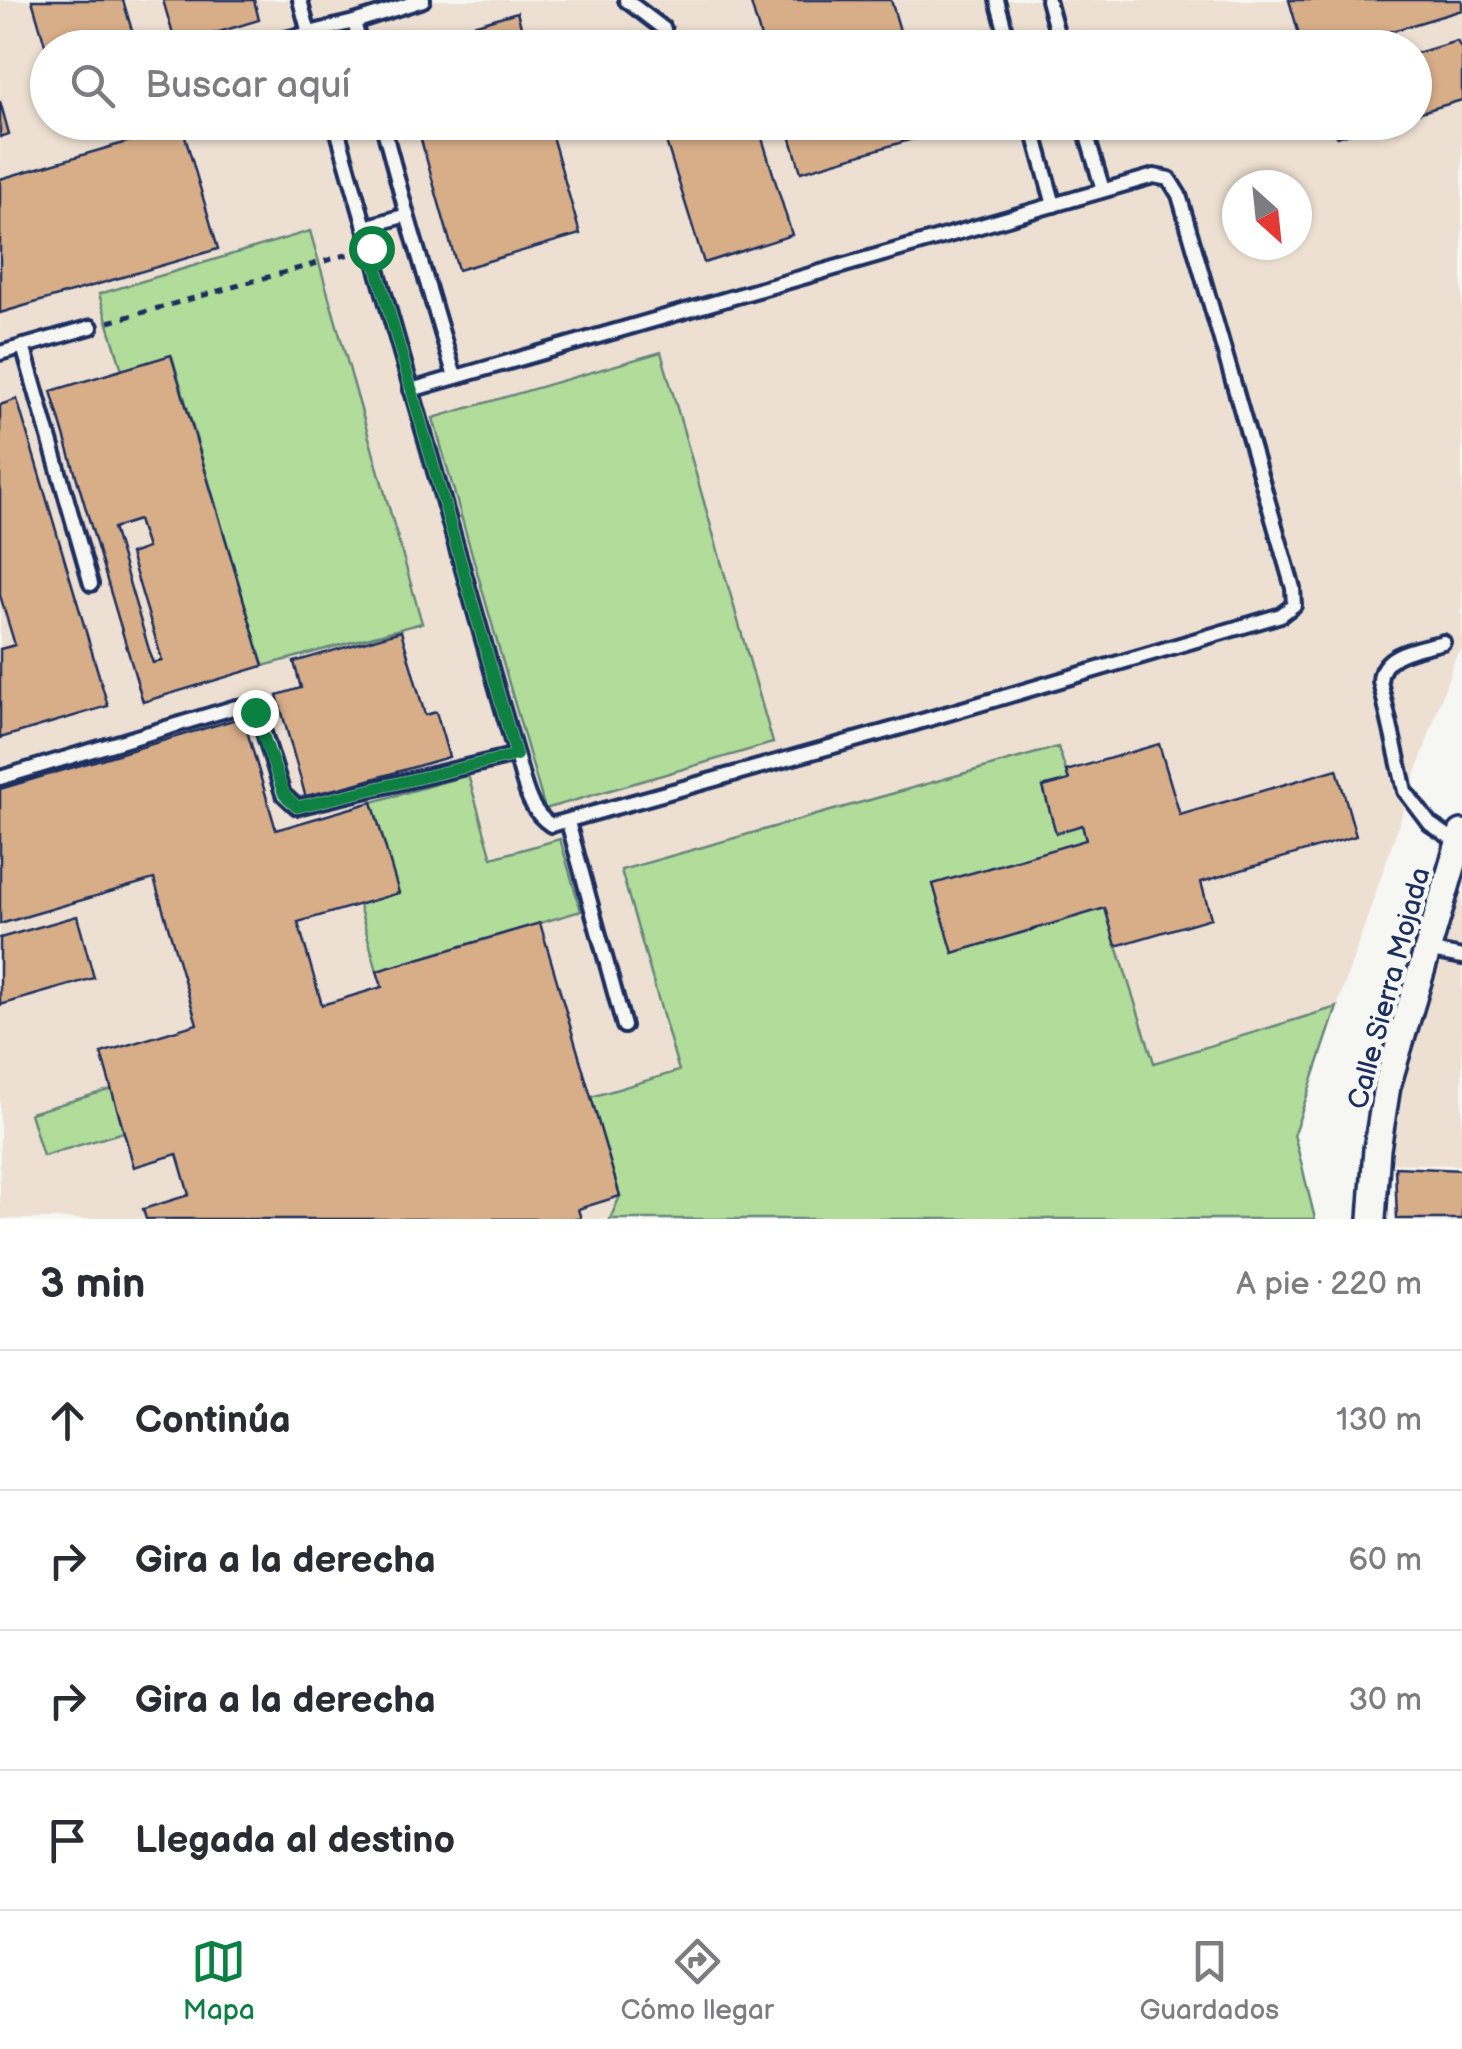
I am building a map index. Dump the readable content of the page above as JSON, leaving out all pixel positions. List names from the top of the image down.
{
  "streets": {
    "street": ["Calle Sierra Mojada"]
  },
  "north": "bottom right",
  "page": {
    "search": "Buscar aquí",
    "heading": ["3 min", "A pie · 220 m"],
    "list": [
      ["Continúa", "130 m"],
      ["Gira a la derecha", "60 m"],
      ["Gira a la derecha", "30 m"],
      "Llegada al destino"
    ],
    "nav": ["Mapa", "Cómo llegar", "Guardados"]
  }
}
